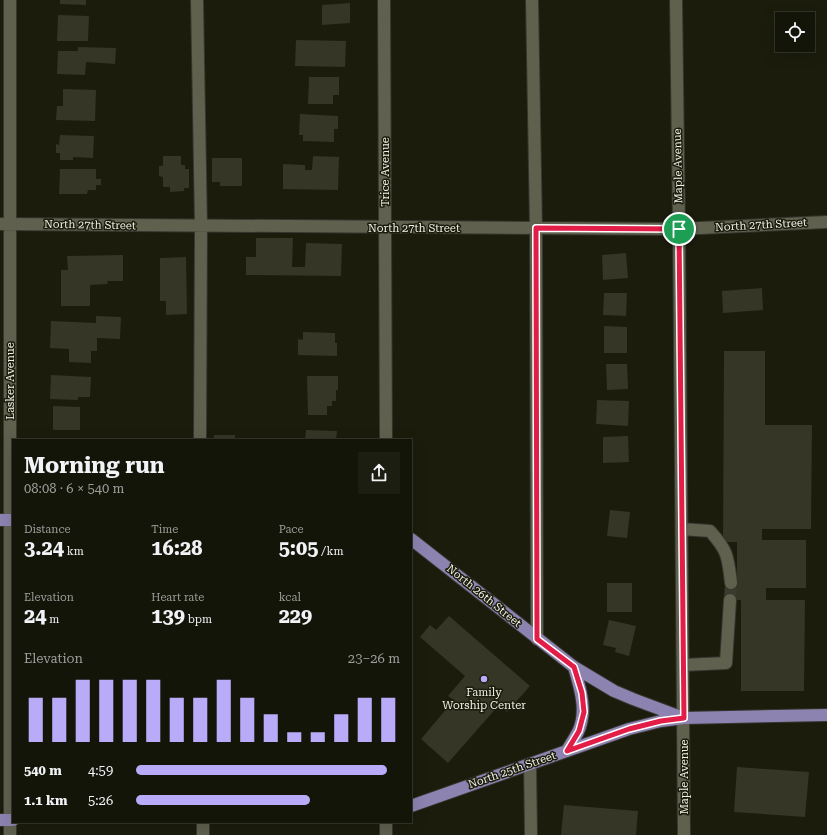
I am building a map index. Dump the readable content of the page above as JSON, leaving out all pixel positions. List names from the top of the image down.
{
  "streets": {
    "main road": ["North 26th Street", "North 25th Street"],
    "street": [
      "Maple Avenue",
      "Trice Avenue",
      "North 27th Street",
      "Lasker Avenue"
    ]
  },
  "crossings": [
    ["Maple Avenue", "North 27th Street"],
    ["Maple Avenue", "North 26th Street"],
    ["Maple Avenue", "North 25th Street"],
    ["Trice Avenue", "North 27th Street"],
    ["North 27th Street", "Lasker Avenue"],
    ["North 26th Street", "North 25th Street"]
  ],
  "places": ["Family Worship Center"],
  "page": {
    "heading": ["Morning run", "08:08 · 6 × 540 m"],
    "stats": [
      ["Distance", "3.24 km"],
      ["Time", "16:28"],
      ["Pace", "5:05 /km"],
      ["Elevation", "24 m"],
      ["Heart rate", "139 bpm"],
      ["kcal", "229"]
    ],
    "chart": ["Elevation", "23–26 m"],
    "list": [
      {
        "name": "540 m",
        "note": "4:59"
      },
      {
        "name": "1.1 km",
        "note": "5:26"
      }
    ]
  }
}
